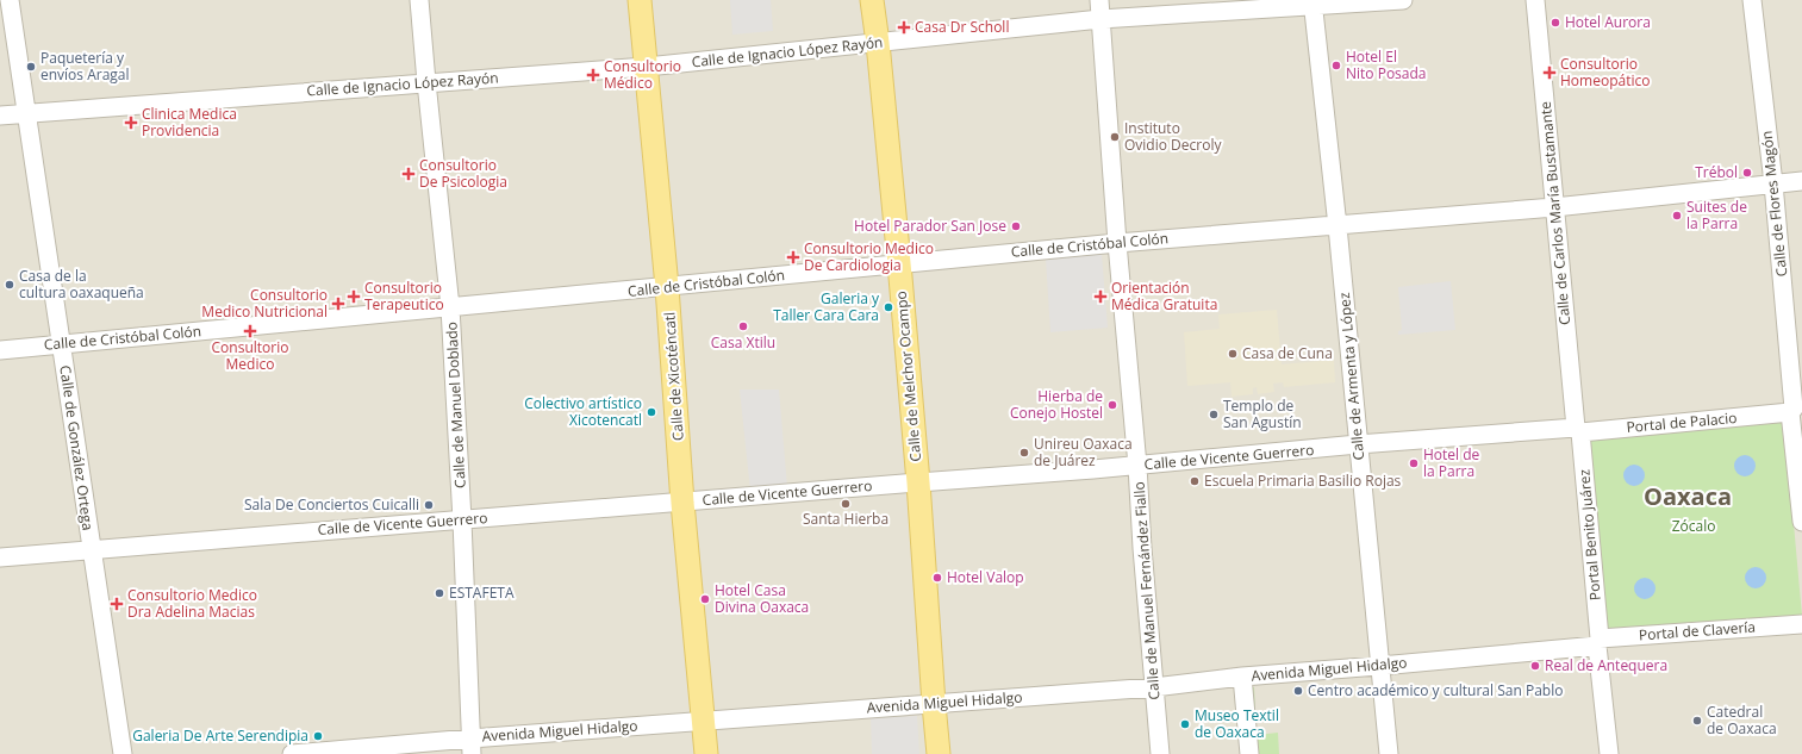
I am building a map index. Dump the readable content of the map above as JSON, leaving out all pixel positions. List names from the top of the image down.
{
  "streets": {
    "main road": ["Calle de Xicoténcatl", "Calle de Melchor Ocampo"],
    "street": [
      "Calle de Ignacio López Rayón",
      "Calle de Flores Magón",
      "Calle de Carlos María Bustamante",
      "Calle de Cristóbal Colón",
      "Calle de Armenta y López",
      "Calle de Manuel Doblado",
      "Portal de Palacio",
      "Calle de González Ortega",
      "Calle de Vicente Guerrero",
      "Portal Benito Juárez",
      "Calle de Manuel Fernández Fiallo",
      "Portal de Clavería",
      "Avenida Miguel Hidalgo"
    ]
  },
  "crossings": [
    ["Calle de Ignacio López Rayón", "Calle de Xicoténcatl"],
    ["Calle de Ignacio López Rayón", "Calle de Melchor Ocampo"],
    ["Calle de Ignacio López Rayón", "Calle de Armenta y López"],
    ["Calle de Ignacio López Rayón", "Calle de Manuel Doblado"],
    ["Calle de Ignacio López Rayón", "Calle de González Ortega"],
    ["Calle de Ignacio López Rayón", "Calle de Manuel Fernández Fiallo"],
    ["Calle de Flores Magón", "Calle de Cristóbal Colón"],
    ["Calle de Flores Magón", "Portal de Palacio"],
    ["Calle de Carlos María Bustamante", "Calle de Cristóbal Colón"],
    ["Calle de Carlos María Bustamante", "Portal de Palacio"],
    ["Calle de Carlos María Bustamante", "Calle de Vicente Guerrero"],
    ["Calle de Carlos María Bustamante", "Portal Benito Juárez"],
    ["Calle de Cristóbal Colón", "Calle de Xicoténcatl"],
    ["Calle de Cristóbal Colón", "Calle de Melchor Ocampo"],
    ["Calle de Cristóbal Colón", "Calle de Armenta y López"],
    ["Calle de Cristóbal Colón", "Calle de Manuel Doblado"],
    ["Calle de Cristóbal Colón", "Calle de González Ortega"],
    ["Calle de Cristóbal Colón", "Calle de Manuel Fernández Fiallo"],
    ["Calle de Xicoténcatl", "Calle de Vicente Guerrero"],
    ["Calle de Xicoténcatl", "Avenida Miguel Hidalgo"],
    ["Calle de Melchor Ocampo", "Calle de Vicente Guerrero"],
    ["Calle de Melchor Ocampo", "Avenida Miguel Hidalgo"],
    ["Calle de Armenta y López", "Calle de Vicente Guerrero"],
    ["Calle de Armenta y López", "Avenida Miguel Hidalgo"],
    ["Calle de Manuel Doblado", "Calle de Vicente Guerrero"],
    ["Calle de Manuel Doblado", "Avenida Miguel Hidalgo"],
    ["Portal de Palacio", "Calle de Vicente Guerrero"],
    ["Portal de Palacio", "Portal Benito Juárez"],
    ["Calle de González Ortega", "Calle de Vicente Guerrero"],
    ["Calle de Vicente Guerrero", "Portal Benito Juárez"],
    ["Calle de Vicente Guerrero", "Calle de Manuel Fernández Fiallo"],
    ["Portal Benito Juárez", "Portal de Clavería"],
    ["Portal Benito Juárez", "Avenida Miguel Hidalgo"],
    ["Calle de Manuel Fernández Fiallo", "Avenida Miguel Hidalgo"],
    ["Portal de Clavería", "Avenida Miguel Hidalgo"]
  ],
  "districts": ["Oaxaca"],
  "parks": ["Zócalo"],
  "places": {
    "other": [
      "Hotel Aurora",
      "Hotel El Nito Posada",
      "Paquetería y envíos Aragal",
      "Instituto Ovidio Decroly",
      "Trébol",
      "Suites de la Parra",
      "Hotel Parador San Jose",
      "Casa de la cultura oaxaqueña",
      "Galeria y Taller Cara Cara",
      "Casa Xtilu",
      "Casa de Cuna",
      "Hierba de Conejo Hostel",
      "Colectivo artístico Xicotencatl",
      "Templo de San Agustín",
      "Unireu Oaxaca de Juárez",
      "Hotel de la Parra",
      "Escuela Primaria Basilio Rojas",
      "Santa Hierba",
      "Sala De Conciertos Cuicalli",
      "Hotel Valop",
      "ESTAFETA",
      "Hotel Casa Divina Oaxaca",
      "Real de Antequera",
      "Centro académico y cultural San Pablo",
      "Catedral de Oaxaca",
      "Museo Textil de Oaxaca",
      "Galeria De Arte Serendipia"
    ],
    "health": [
      "Casa Dr Scholl",
      "Consultorio Homeopático",
      "Consultorio Médico",
      "Clinica Medica Providencia",
      "Consultorio De Psicologia",
      "Consultorio Medico De Cardiologia",
      "Consultorio Terapeutico",
      "Orientación Médica Gratuita",
      "Consultorio Medico Nutricional",
      "Consultorio Medico",
      "Consultorio Medico Dra Adelina Macias"
    ]
  }
}
